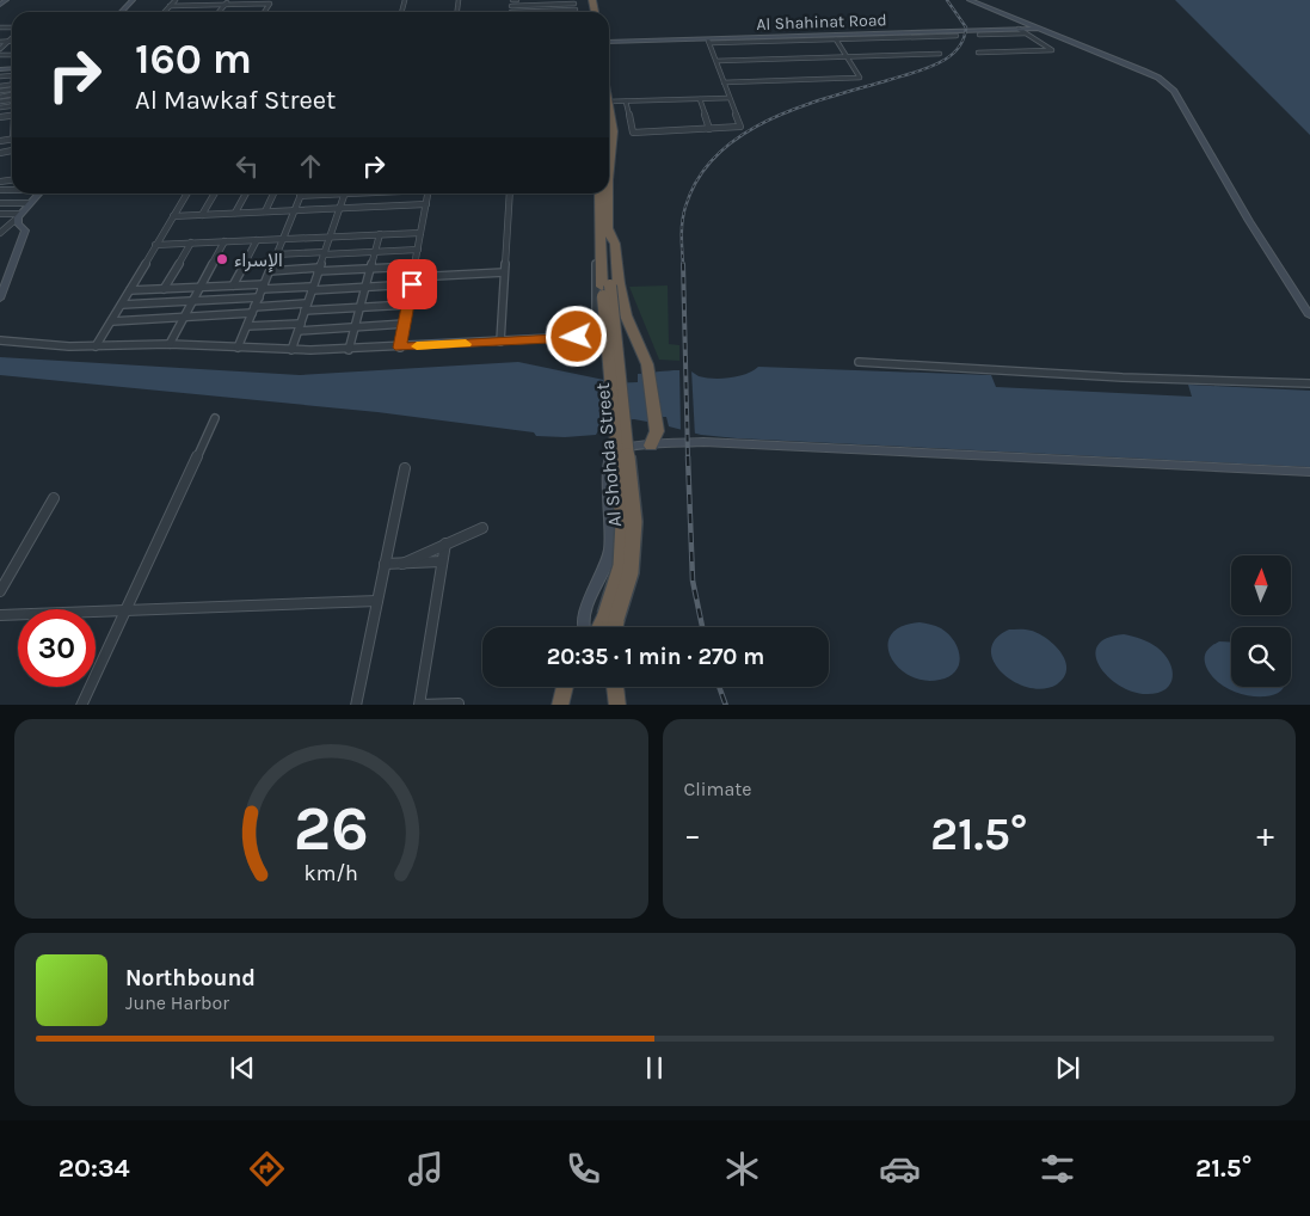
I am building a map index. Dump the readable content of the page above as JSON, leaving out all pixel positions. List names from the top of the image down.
{
  "streets": {
    "highway": ["Al Shohda Street"],
    "main road": ["Al Shahinat Road"]
  },
  "places": ["الإسراء"],
  "north": "top",
  "page": {
    "turn": ["160 m", "Al Mawkaf Street"],
    "limit": "30",
    "trip": "20:35 · 1 min · 270 m",
    "tile": "Climate",
    "heat": ["−", "21.5°", "+"],
    "song": ["Northbound", "June Harbor"],
    "tabs": ["20:34", "21.5°"],
    "gauge": ["26", "km/h"]
  }
}
